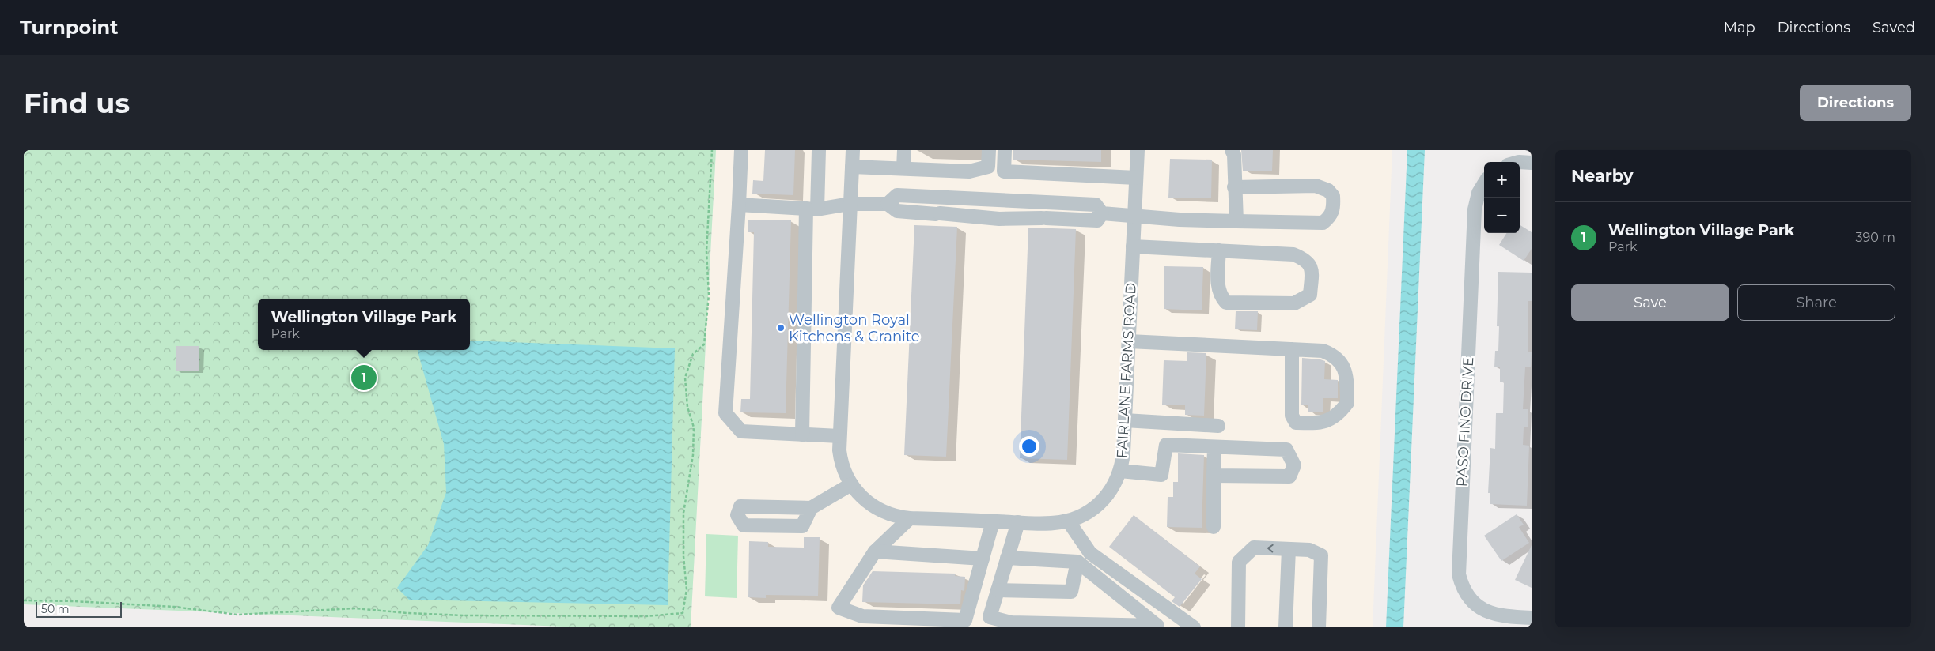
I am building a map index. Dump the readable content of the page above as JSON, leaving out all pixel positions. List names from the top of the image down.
{
  "streets": {
    "street": ["FAIRLANE FARMS ROAD", "PASO FINO DRIVE"]
  },
  "places": ["Wellington Royal Kitchens & Granite"],
  "scale_bar": "50 m",
  "page": {
    "header": "Turnpoint",
    "nav": ["Map", "Directions", "Saved"],
    "buttons": [
      "Directions",
      ["Save", "Share"]
    ],
    "title": "Find us",
    "heading": "Nearby",
    "map_buttons": ["+", "−"],
    "list": [
      {
        "mark": "1",
        "name": "Wellington Village Park",
        "note": "Park",
        "value": "390 m"
      }
    ],
    "popup": ["Wellington Village Park", "Park"],
    "pins": "1",
    "scale": "50 m"
  }
}
